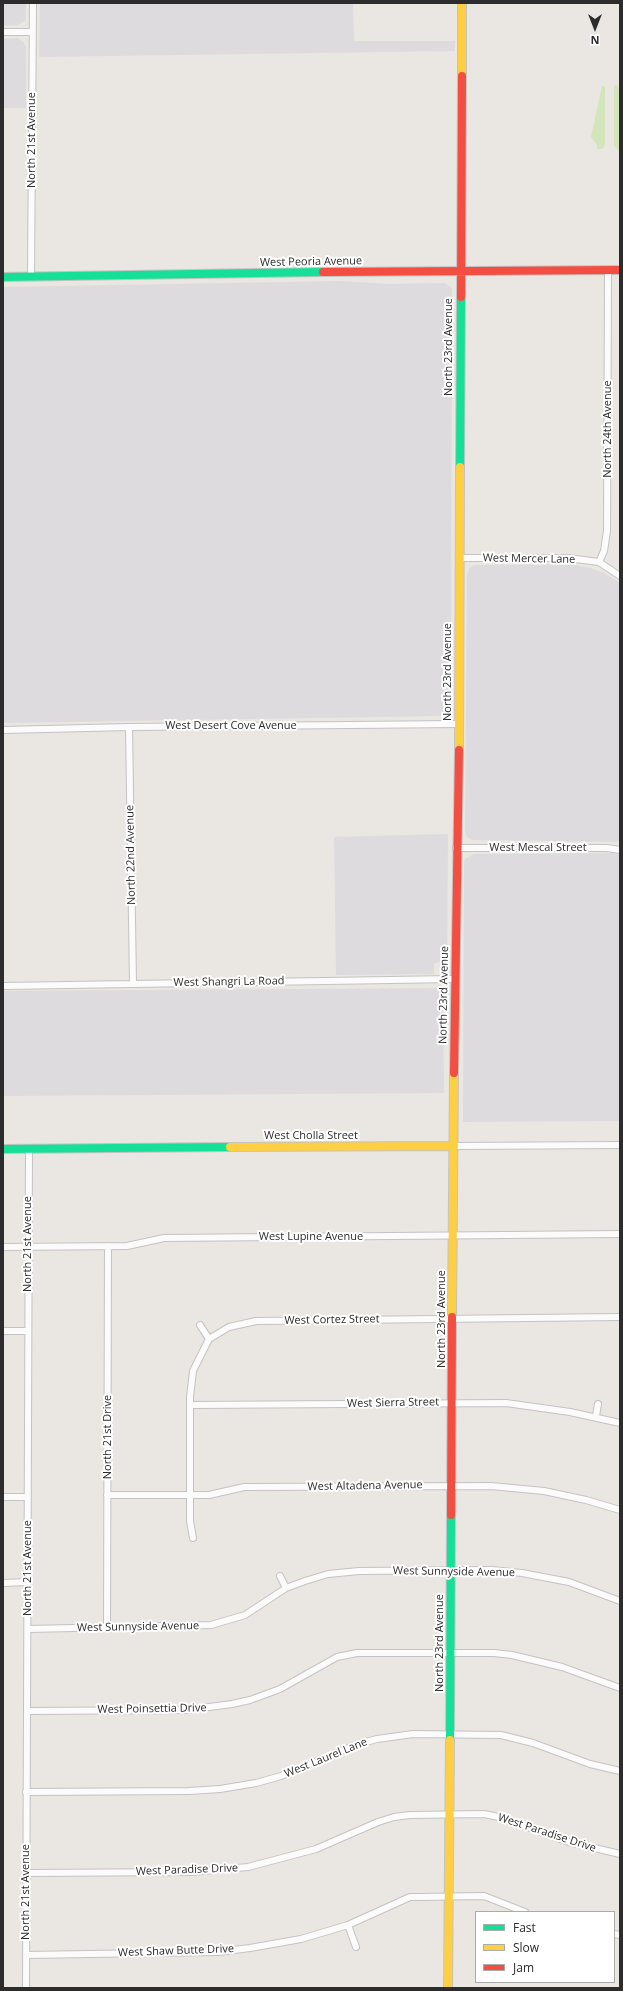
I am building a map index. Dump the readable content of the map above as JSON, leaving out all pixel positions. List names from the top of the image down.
{
  "streets": {
    "street": [
      "North 21st Avenue",
      "West Peoria Avenue",
      "North 23rd Avenue",
      "North 24th Avenue",
      "West Mercer Lane",
      "West Desert Cove Avenue",
      "West Mescal Street",
      "North 22nd Avenue",
      "West Shangri La Road",
      "West Cholla Street",
      "West Lupine Avenue",
      "West Cortez Street",
      "West Sierra Street",
      "North 21st Drive",
      "West Altadena Avenue",
      "West Sunnyside Avenue",
      "West Poinsettia Drive",
      "West Laurel Lane",
      "West Paradise Drive",
      "West Shaw Butte Drive"
    ]
  },
  "crossings": [
    ["North 21st Avenue", "West Peoria Avenue"],
    ["North 21st Avenue", "West Cholla Street"],
    ["North 21st Avenue", "West Lupine Avenue"],
    ["North 21st Avenue", "West Sunnyside Avenue"],
    ["North 21st Avenue", "West Poinsettia Drive"],
    ["North 21st Avenue", "West Laurel Lane"],
    ["North 21st Avenue", "West Paradise Drive"],
    ["North 21st Avenue", "West Shaw Butte Drive"],
    ["West Peoria Avenue", "North 23rd Avenue"],
    ["West Peoria Avenue", "North 24th Avenue"],
    ["North 23rd Avenue", "West Mercer Lane"],
    ["North 23rd Avenue", "West Desert Cove Avenue"],
    ["North 23rd Avenue", "West Mescal Street"],
    ["North 23rd Avenue", "West Shangri La Road"],
    ["North 23rd Avenue", "West Cholla Street"],
    ["North 23rd Avenue", "West Lupine Avenue"],
    ["North 23rd Avenue", "West Cortez Street"],
    ["North 23rd Avenue", "West Sierra Street"],
    ["North 23rd Avenue", "West Altadena Avenue"],
    ["North 23rd Avenue", "West Sunnyside Avenue"],
    ["North 23rd Avenue", "West Poinsettia Drive"],
    ["North 23rd Avenue", "West Laurel Lane"],
    ["North 23rd Avenue", "West Paradise Drive"],
    ["North 23rd Avenue", "West Shaw Butte Drive"],
    ["North 24th Avenue", "West Mercer Lane"],
    ["West Desert Cove Avenue", "North 22nd Avenue"],
    ["North 22nd Avenue", "West Shangri La Road"],
    ["West Lupine Avenue", "North 21st Drive"],
    ["North 21st Drive", "West Altadena Avenue"],
    ["North 21st Drive", "West Sunnyside Avenue"]
  ],
  "legend": ["Fast", "Slow", "Jam"],
  "north": "bottom"
}
